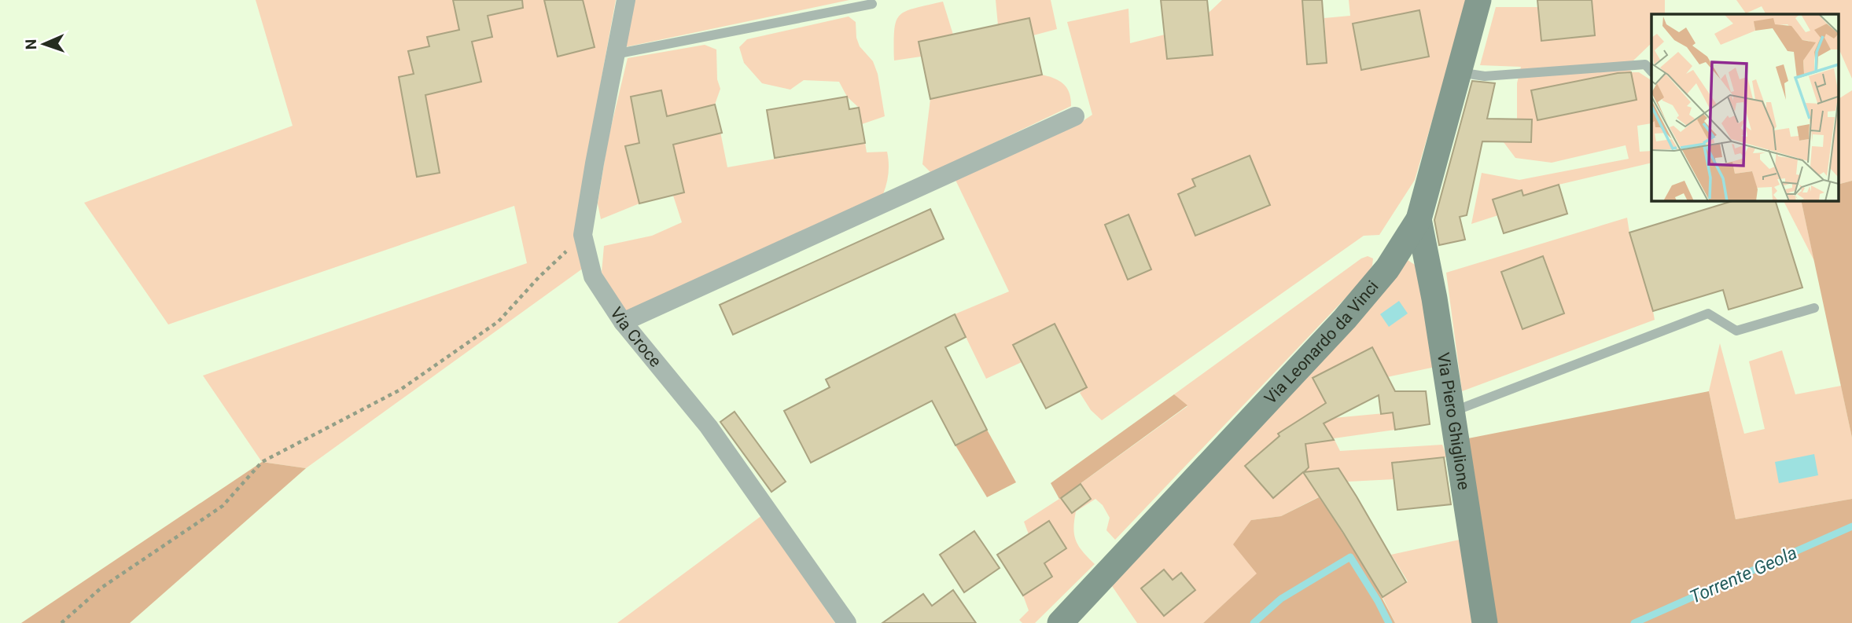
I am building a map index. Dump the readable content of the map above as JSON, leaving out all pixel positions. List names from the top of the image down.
{
  "streets": {
    "street": ["Via Croce", "Via Leonardo da Vinci", "Via Piero Ghiglione"]
  },
  "crossings": [
    ["Via Leonardo da Vinci", "Via Piero Ghiglione"]
  ],
  "water": ["Torrente Geola"],
  "north": "left"
}
